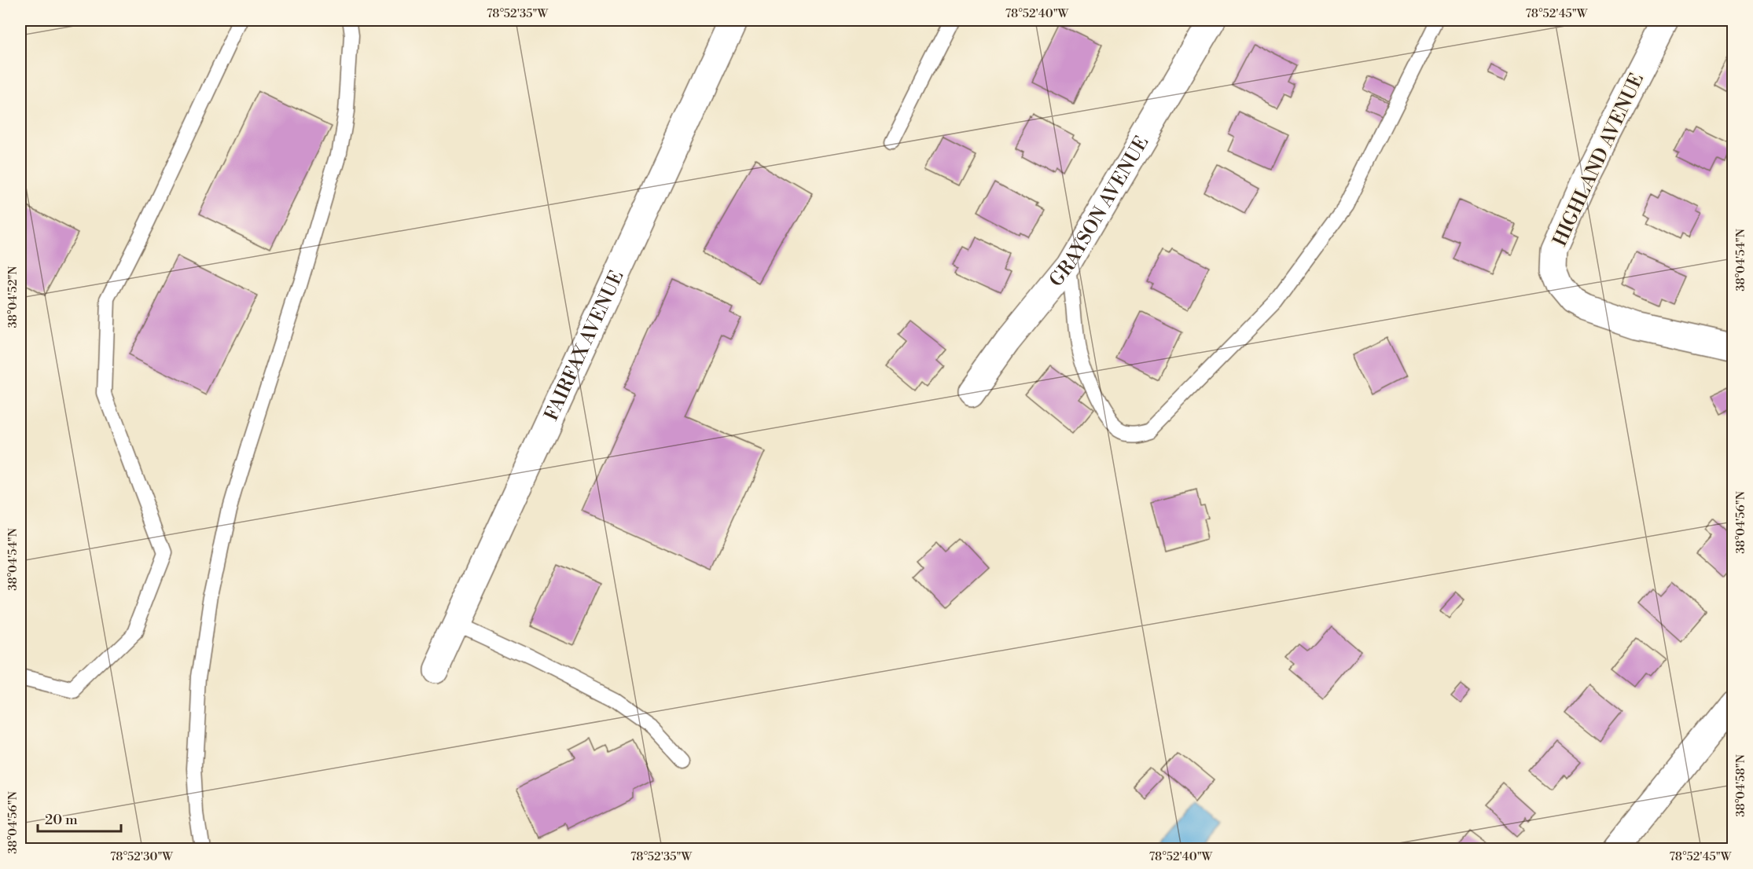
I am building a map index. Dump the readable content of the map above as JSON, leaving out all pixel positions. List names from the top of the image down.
{
  "streets": {
    "street": ["HIGHLAND AVENUE", "GRAYSON AVENUE", "FAIRFAX AVENUE"]
  },
  "scale_bar": "20 m",
  "coordinates": [
    "78°52'35\"W",
    "78°52'40\"W",
    "78°52'45\"W",
    "38°04'54\"N",
    "38°04'52\"N",
    "38°04'56\"N",
    "38°04'58\"N",
    "78°52'30\"W"
  ]
}
